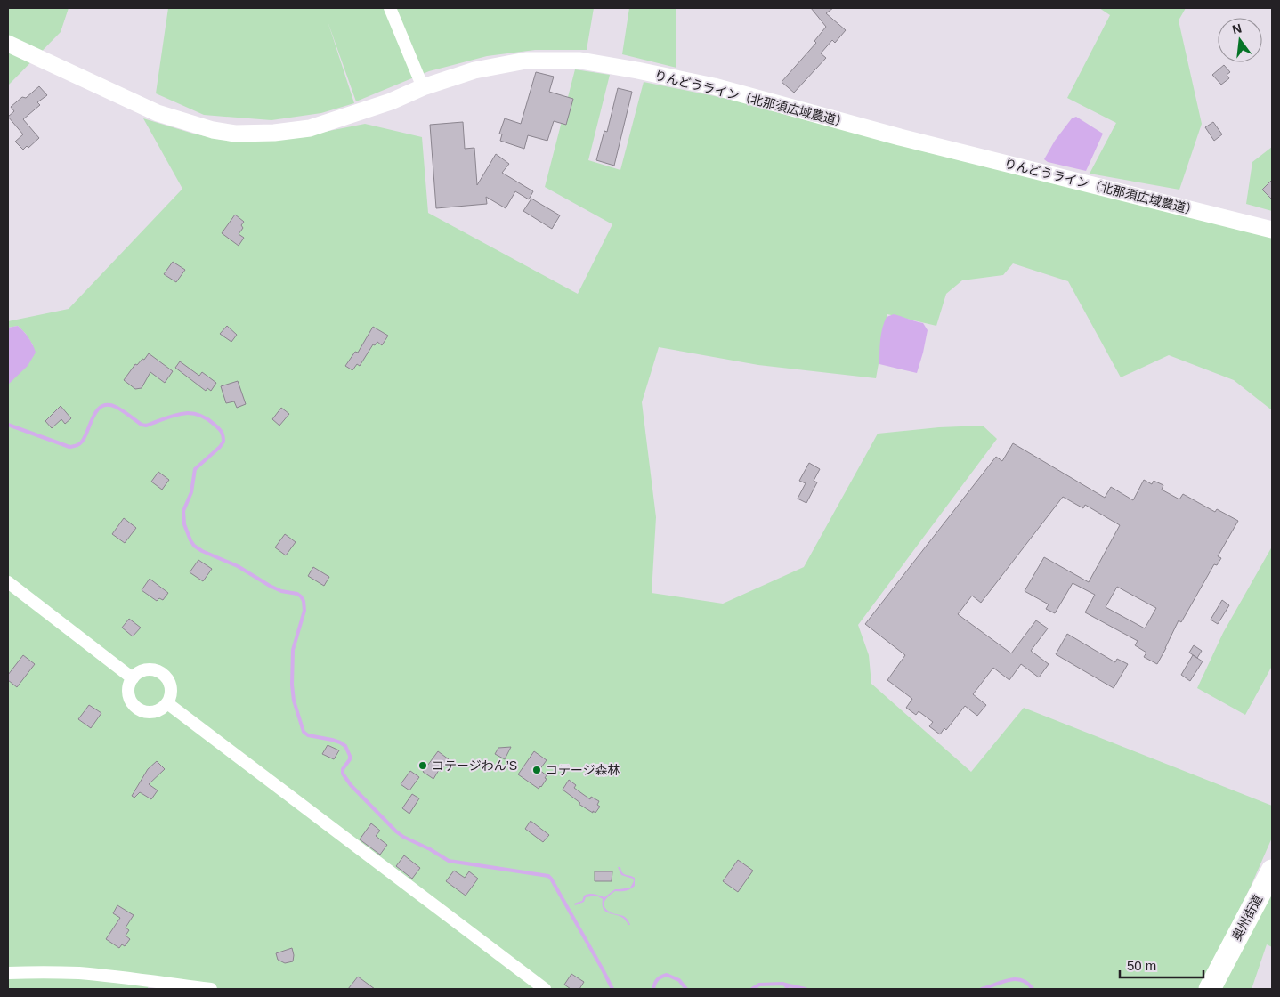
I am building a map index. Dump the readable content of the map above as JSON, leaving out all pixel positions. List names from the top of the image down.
{
  "streets": {
    "highway": ["奥州街道"],
    "street": ["りんどうライン（北那須広域農道）"]
  },
  "places": ["コテージわん’S", "コテージ森林"],
  "scale_bar": "50 m",
  "north": "top"
}
